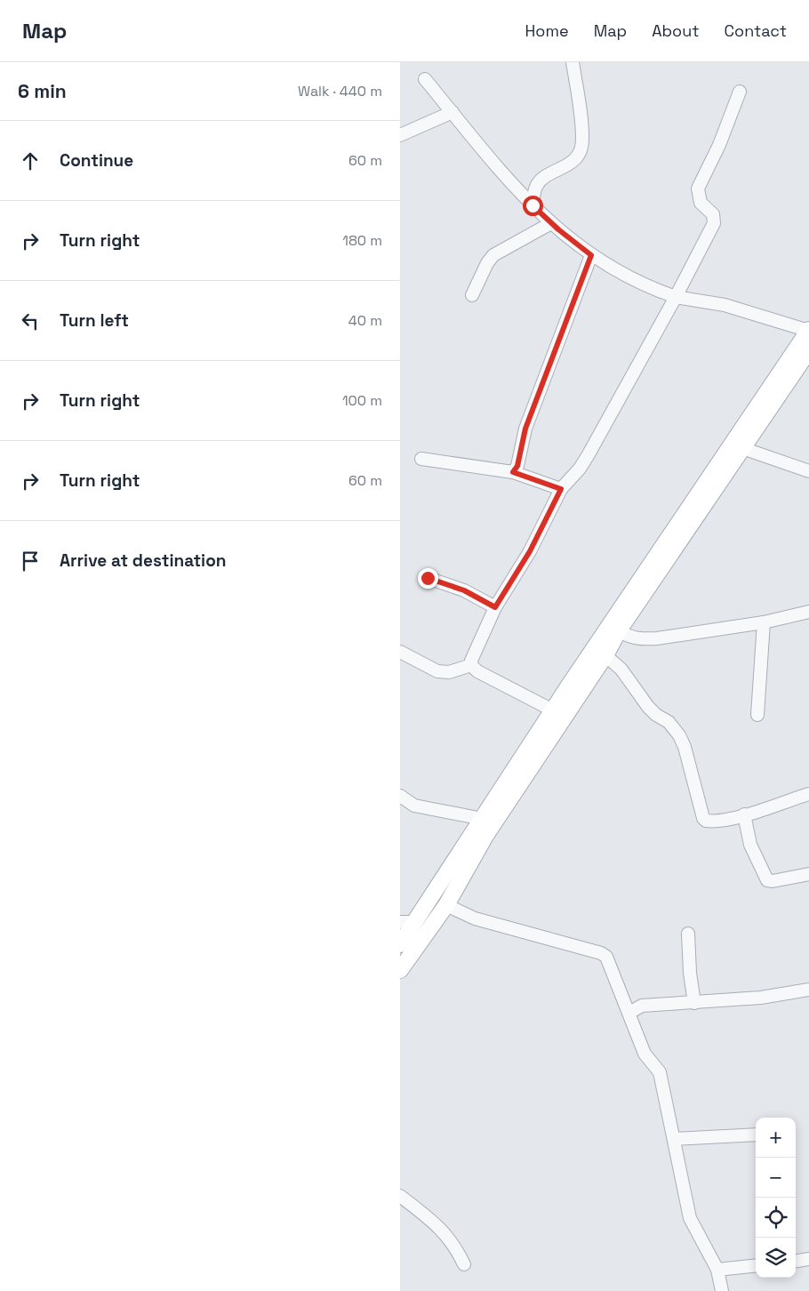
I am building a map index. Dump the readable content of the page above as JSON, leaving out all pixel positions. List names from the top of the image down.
{
  "page": {
    "header": "Map",
    "nav": [
      "Home",
      "Map",
      "About",
      "Contact"
    ],
    "heading": ["6 min", "Walk · 440 m"],
    "list": [
      ["Continue", "60 m"],
      ["Turn right", "180 m"],
      ["Turn left", "40 m"],
      ["Turn right", "100 m"],
      ["Turn right", "60 m"],
      "Arrive at destination"
    ],
    "map_buttons": ["+", "−"]
  }
}
